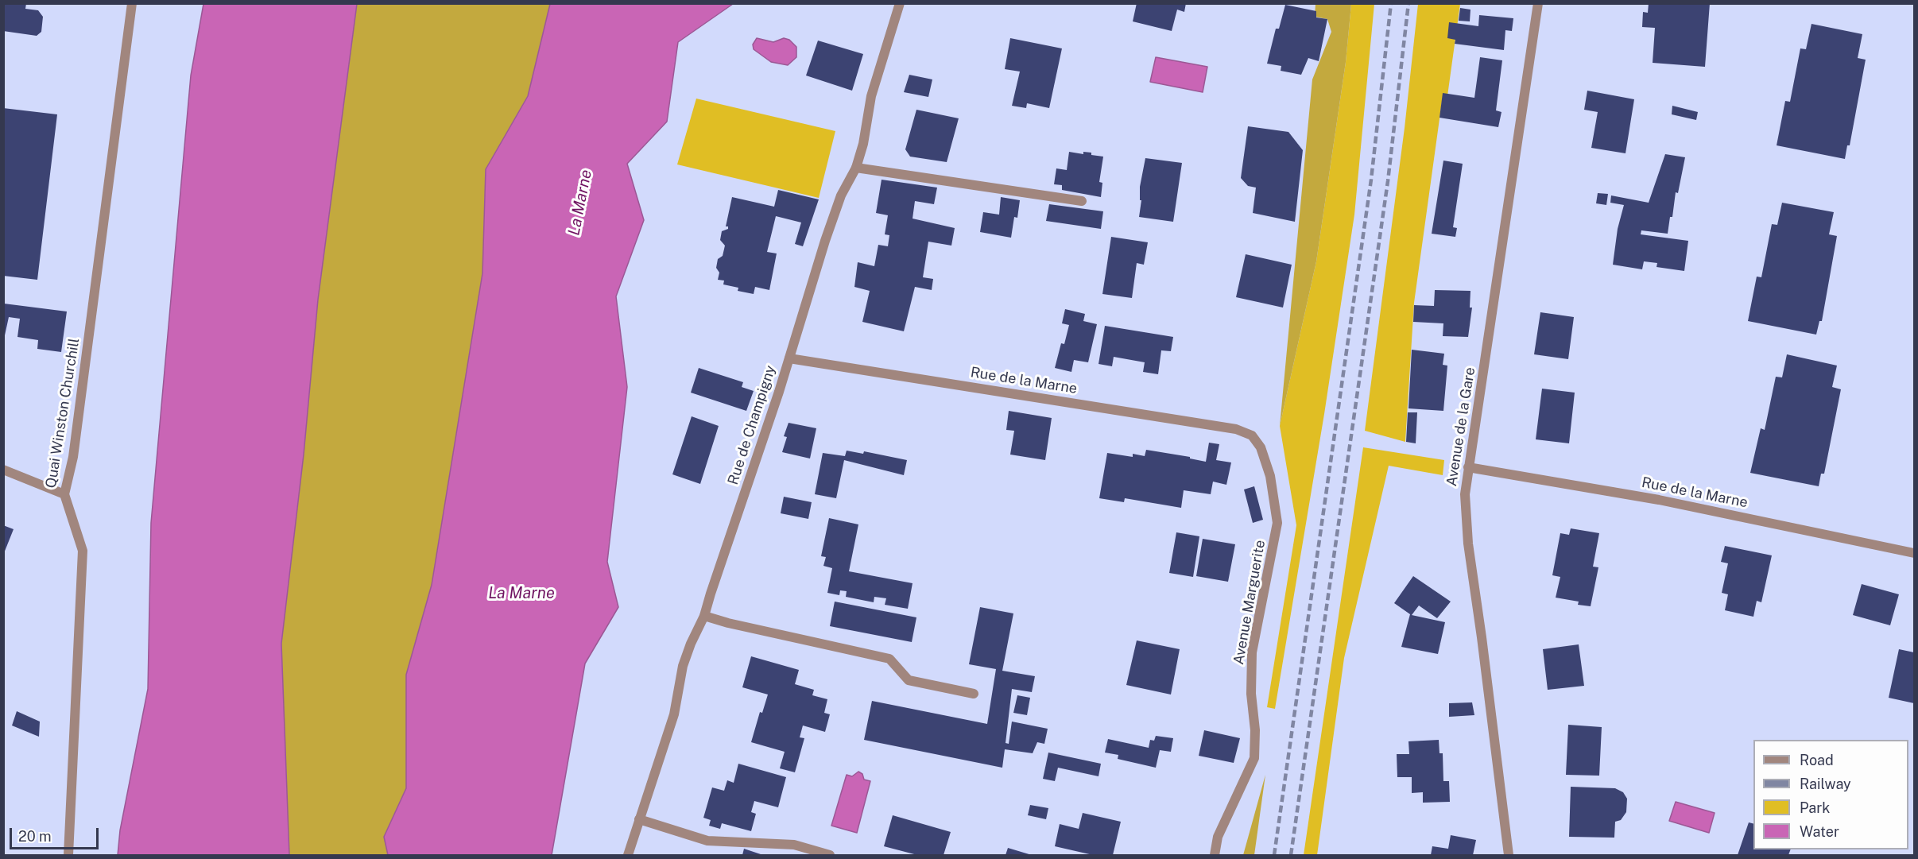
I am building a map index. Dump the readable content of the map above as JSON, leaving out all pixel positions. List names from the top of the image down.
{
  "streets": {
    "street": [
      "Rue de la Marne",
      "Quai Winston Churchill",
      "Rue de Champigny",
      "Avenue de la Gare",
      "Avenue Marguerite"
    ]
  },
  "crossings": [
    ["Rue de la Marne", "Rue de Champigny"],
    ["Rue de la Marne", "Avenue de la Gare"],
    ["Rue de la Marne", "Avenue Marguerite"]
  ],
  "water": ["La Marne"],
  "legend": [
    "Road",
    "Railway",
    "Park",
    "Water"
  ],
  "scale_bar": "20 m"
}
